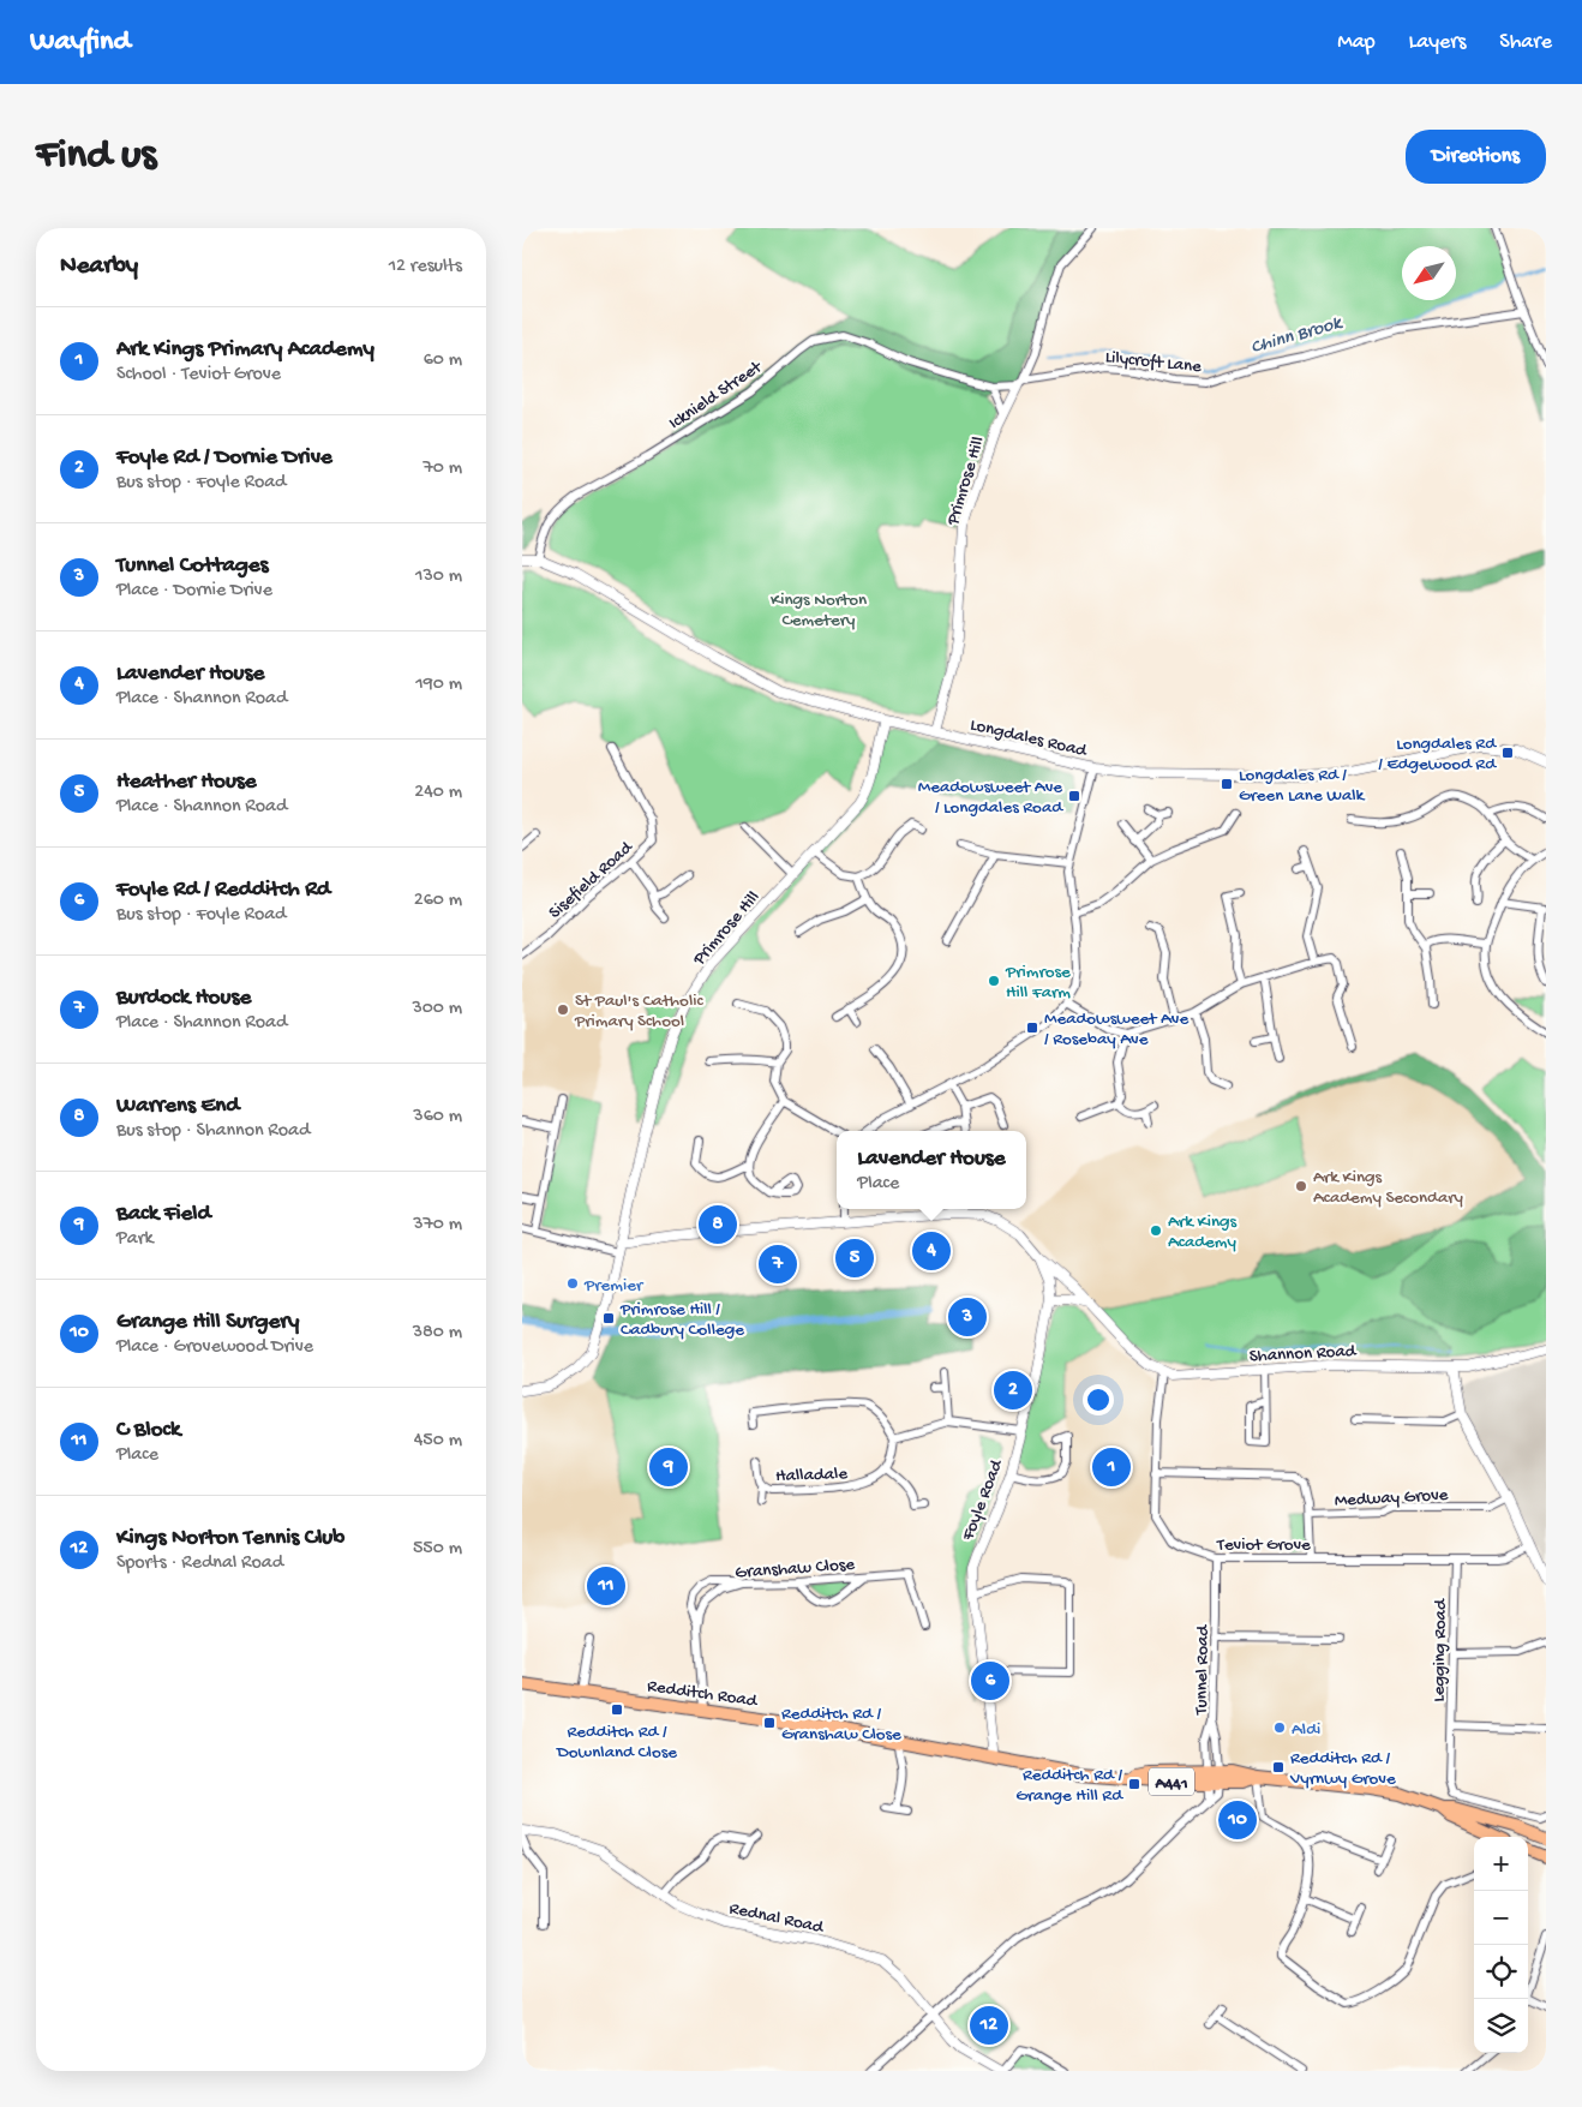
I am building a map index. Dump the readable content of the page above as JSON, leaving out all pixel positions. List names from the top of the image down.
{
  "streets": {
    "highway": ["Redditch Road", "A441"],
    "street": [
      "Lilycroft Lane",
      "Icknield Street",
      "Primrose Hill",
      "Longdales Road",
      "Sisefield Road",
      "Shannon Road",
      "Halladale",
      "Medway Grove",
      "Foyle Road",
      "Teviot Grove",
      "Granshaw Close",
      "Legging Road",
      "Tunnel Road",
      "Rednal Road"
    ]
  },
  "crossings": [
    ["Lilycroft Lane", "Icknield Street"],
    ["Lilycroft Lane", "Primrose Hill"],
    ["Icknield Street", "Primrose Hill"],
    ["Icknield Street", "Longdales Road"],
    ["Primrose Hill", "Longdales Road"],
    ["Shannon Road", "Teviot Grove"],
    ["Medway Grove", "Teviot Grove"],
    ["Foyle Road", "Redditch Road"],
    ["Teviot Grove", "Legging Road"],
    ["Teviot Grove", "Tunnel Road"],
    ["Granshaw Close", "Redditch Road"],
    ["Tunnel Road", "Redditch Road"]
  ],
  "water": ["Chinn Brook"],
  "parks": ["Kings Norton Cemetery"],
  "places": {
    "transit": [
      "Longdales Rd / Edgewood Rd",
      "Longdales Rd / Green Lane Walk",
      "Meadowsweet Ave / Longdales Road",
      "Meadowsweet Ave / Rosebay Ave",
      "Primrose Hill / Cadbury College",
      "Redditch Rd / Downland Close",
      "Redditch Rd / Granshaw Close",
      "Redditch Rd / Vyrnwy Grove",
      "Redditch Rd / Grange Hill Rd"
    ],
    "other": [
      "Primrose Hill Farm",
      "St Paul's Catholic Primary School",
      "Ark Kings Academy Secondary",
      "Ark Kings Academy",
      "Premier",
      "Aldi"
    ]
  },
  "north": "bottom left",
  "page": {
    "header": "Wayfind",
    "nav": ["Map", "Layers", "Share"],
    "buttons": "Directions",
    "title": "Find us",
    "heading": ["Nearby", "12 results"],
    "list": [
      {
        "mark": "1",
        "name": "Ark Kings Primary Academy",
        "note": "School · Teviot Grove",
        "value": "60 m"
      },
      {
        "mark": "2",
        "name": "Foyle Rd / Dornie Drive",
        "note": "Bus stop · Foyle Road",
        "value": "70 m"
      },
      {
        "mark": "3",
        "name": "Tunnel Cottages",
        "note": "Place · Dornie Drive",
        "value": "130 m"
      },
      {
        "mark": "4",
        "name": "Lavender House",
        "note": "Place · Shannon Road",
        "value": "190 m"
      },
      {
        "mark": "5",
        "name": "Heather House",
        "note": "Place · Shannon Road",
        "value": "240 m"
      },
      {
        "mark": "6",
        "name": "Foyle Rd / Redditch Rd",
        "note": "Bus stop · Foyle Road",
        "value": "260 m"
      },
      {
        "mark": "7",
        "name": "Burdock House",
        "note": "Place · Shannon Road",
        "value": "300 m"
      },
      {
        "mark": "8",
        "name": "Warrens End",
        "note": "Bus stop · Shannon Road",
        "value": "360 m"
      },
      {
        "mark": "9",
        "name": "Back Field",
        "note": "Park",
        "value": "370 m"
      },
      {
        "mark": "10",
        "name": "Grange Hill Surgery",
        "note": "Place · Grovewood Drive",
        "value": "380 m"
      },
      {
        "mark": "11",
        "name": "C Block",
        "note": "Place",
        "value": "450 m"
      },
      {
        "mark": "12",
        "name": "Kings Norton Tennis Club",
        "note": "Sports · Rednal Road",
        "value": "550 m"
      }
    ],
    "popup": ["Lavender House", "Place"],
    "pins": [
      "8",
      "4",
      "5",
      "7",
      "3",
      "2",
      "1",
      "9",
      "11",
      "6",
      "10",
      "12"
    ],
    "map_buttons": ["+", "−"]
  }
}
